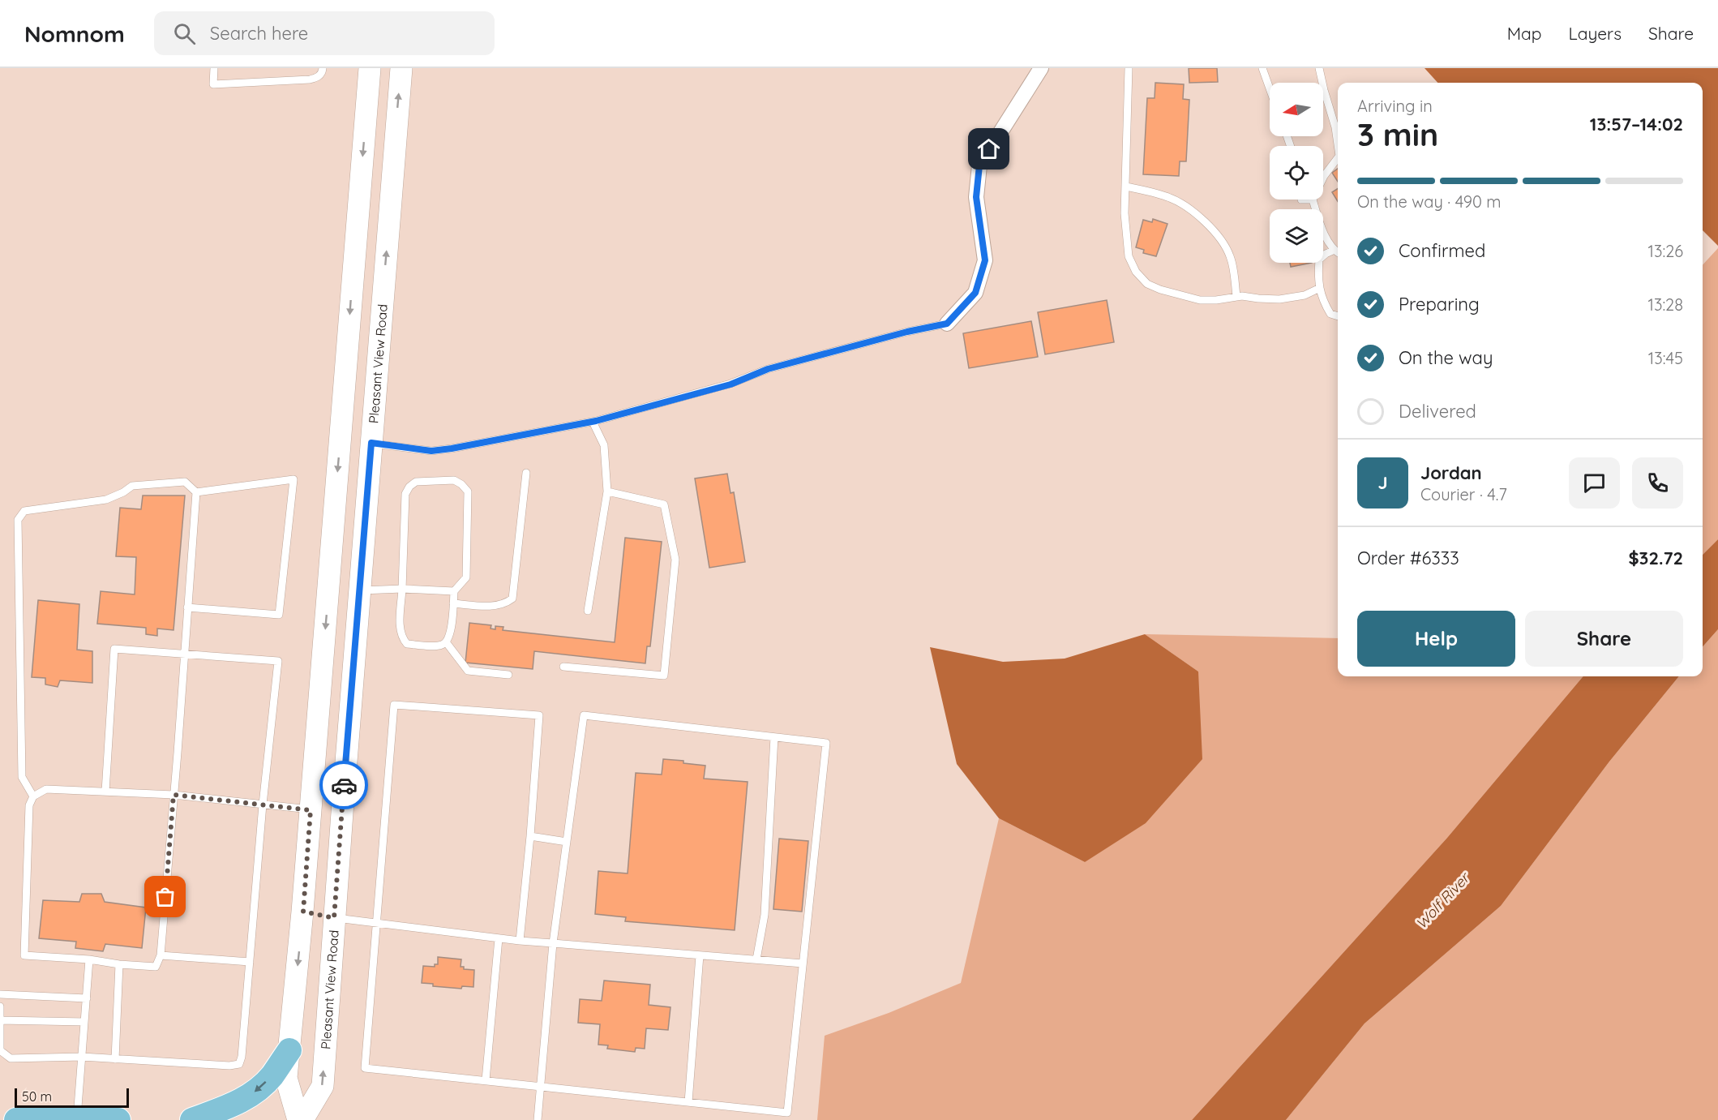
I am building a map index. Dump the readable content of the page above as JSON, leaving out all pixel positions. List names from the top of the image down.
{
  "streets": {
    "main road": ["Pleasant View Road"]
  },
  "water": ["Wolf River"],
  "scale_bar": "50 m",
  "north": "left",
  "page": {
    "header": "Nomnom",
    "search": "Search here",
    "nav": ["Map", "Layers", "Share"],
    "heading": ["3 min", "Arriving in", "13:57–14:02"],
    "panel": [
      "Jordan",
      "Courier · 4.7",
      "Order #6333",
      "$32.72"
    ],
    "bar": "On the way · 490 m",
    "list": [
      ["Confirmed", "13:26"],
      ["Preparing", "13:28"],
      ["On the way", "13:45"],
      "Delivered"
    ],
    "round": "J",
    "buttons": ["Help", "Share"],
    "scale": "50 m"
  }
}
